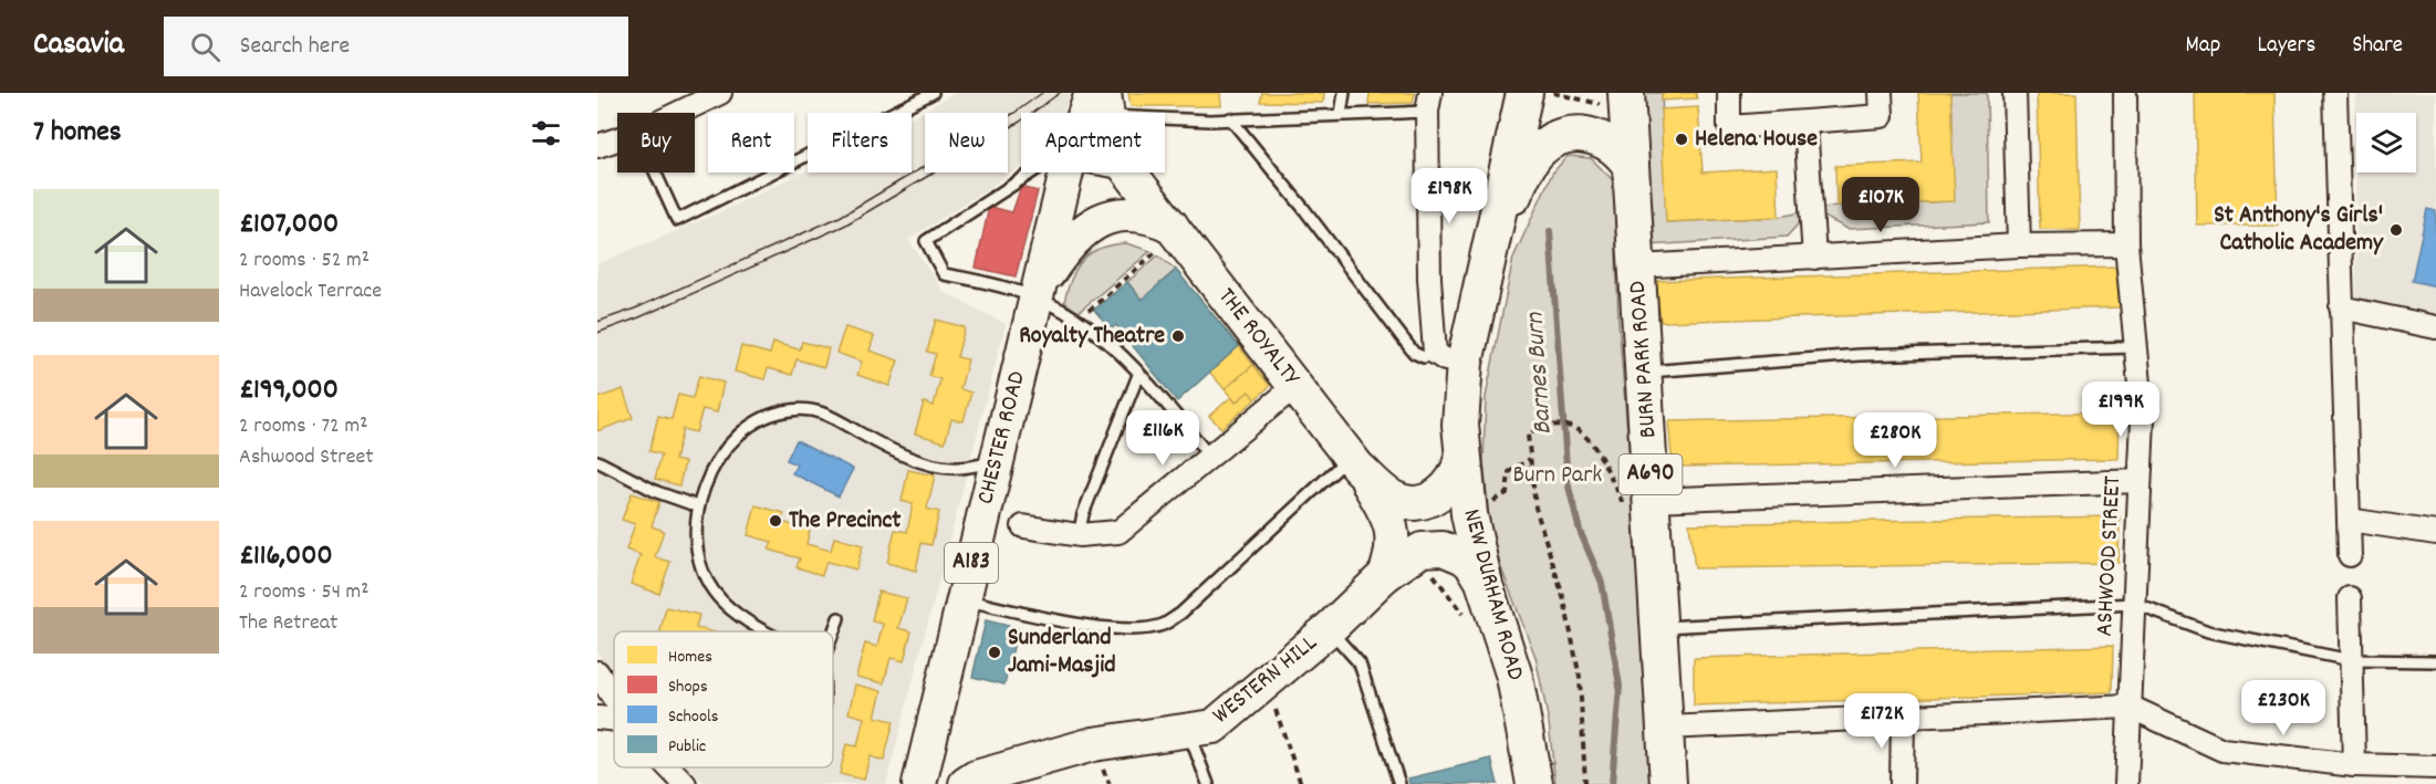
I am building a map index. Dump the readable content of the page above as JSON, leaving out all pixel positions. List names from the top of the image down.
{
  "streets": {
    "highway": ["BURN PARK ROAD", "A690", "NEW DURHAM ROAD"],
    "main road": [
      "THE ROYALTY",
      "CHESTER ROAD",
      "A183",
      "WESTERN HILL"
    ],
    "street": ["ASHWOOD STREET"]
  },
  "crossings": [
    ["THE ROYALTY", "NEW DURHAM ROAD"],
    ["NEW DURHAM ROAD", "WESTERN HILL"]
  ],
  "water": ["Barnes Burn"],
  "parks": ["Burn Park"],
  "places": [
    "Helena House",
    "St Anthony's Girls' Catholic Academy",
    "Royalty Theatre",
    "The Precinct",
    "Sunderland Jami-Masjid"
  ],
  "legend": [
    "Homes",
    "Shops",
    "Schools",
    "Public"
  ],
  "page": {
    "header": "Casavia",
    "search": "Search here",
    "nav": ["Map", "Layers", "Share"],
    "heading": "7 homes",
    "chip": [
      "Buy",
      "Rent",
      "Filters",
      "New",
      "Apartment"
    ],
    "price": [
      "£198K",
      "£107K",
      "£199K",
      "£116K",
      "£280K",
      "£230K",
      "£172K"
    ],
    "list": [
      {
        "name": "£107,000",
        "note": "2 rooms · 52 m² · Havelock Terrace"
      },
      {
        "name": "£199,000",
        "note": "2 rooms · 72 m² · Ashwood Street"
      },
      {
        "name": "£116,000",
        "note": "2 rooms · 54 m² · The Retreat"
      }
    ]
  }
}
